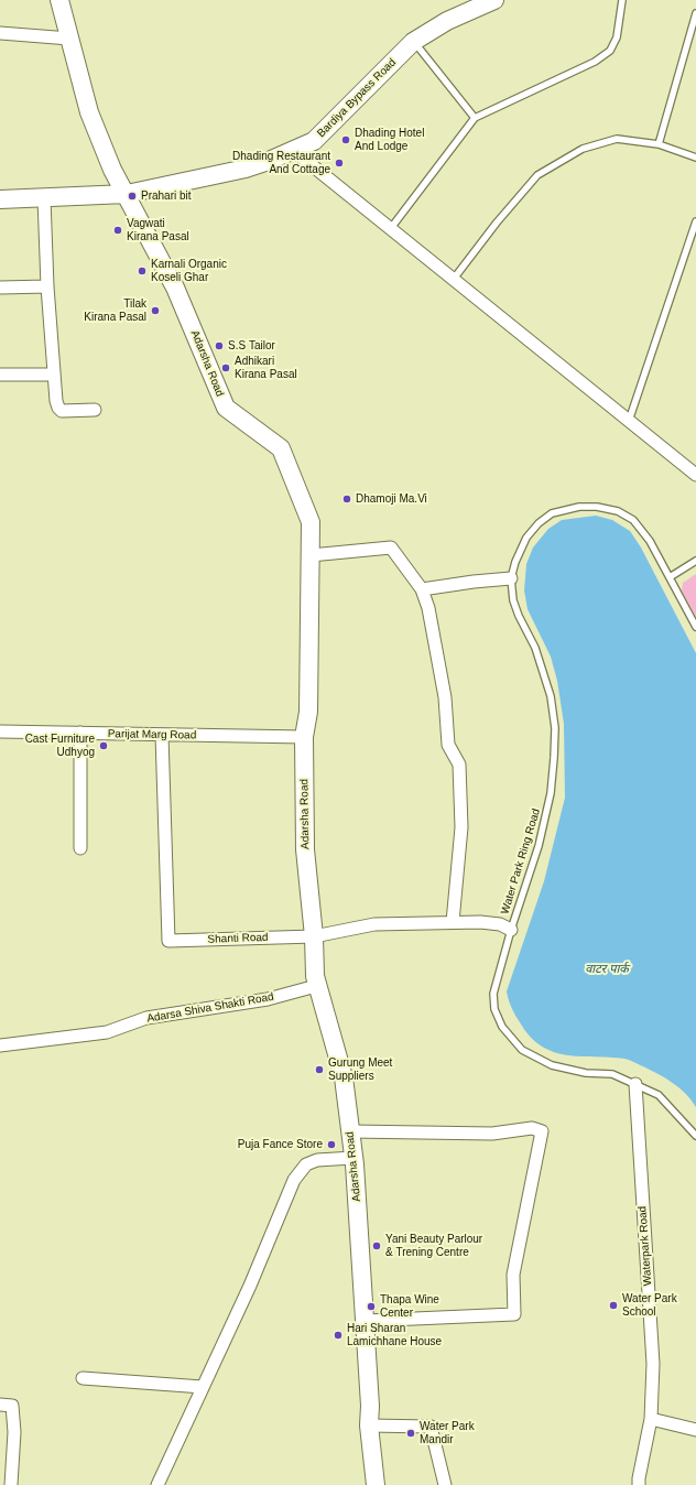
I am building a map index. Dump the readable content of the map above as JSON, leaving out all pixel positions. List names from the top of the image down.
{
  "streets": {
    "main road": ["Bardiya Bypass Road", "Adarsha Road"],
    "street": [
      "Parijat Marg Road",
      "Shanti Road",
      "Adarsa Shiva Shakti Road",
      "Waterpark Road"
    ],
    "lane": ["Water Park Ring Road"]
  },
  "crossings": [
    ["Bardiya Bypass Road", "Adarsha Road"],
    ["Adarsha Road", "Parijat Marg Road"],
    ["Adarsha Road", "Shanti Road"],
    ["Adarsha Road", "Adarsa Shiva Shakti Road"],
    ["Parijat Marg Road", "Shanti Road"],
    ["Water Park Ring Road", "Shanti Road"],
    ["Water Park Ring Road", "Waterpark Road"]
  ],
  "water": ["वाटर पार्क"],
  "places": [
    "Dhading Hotel And Lodge",
    "Dhading Restaurant And Cottage",
    "Prahari bit",
    "Vagwati Kirana Pasal",
    "Karnali Organic Koseli Ghar",
    "Tilak Kirana Pasal",
    "S.S Tailor",
    "Adhikari Kirana Pasal",
    "Dhamoji Ma.Vi",
    "Cast Furniture Udhyog",
    "Gurung Meet Suppliers",
    "Puja Fance Store",
    "Yani Beauty Parlour & Trening Centre",
    "Water Park School",
    "Thapa Wine Center",
    "Hari Sharan Lamichhane House",
    "Water Park Mandir"
  ]
}
